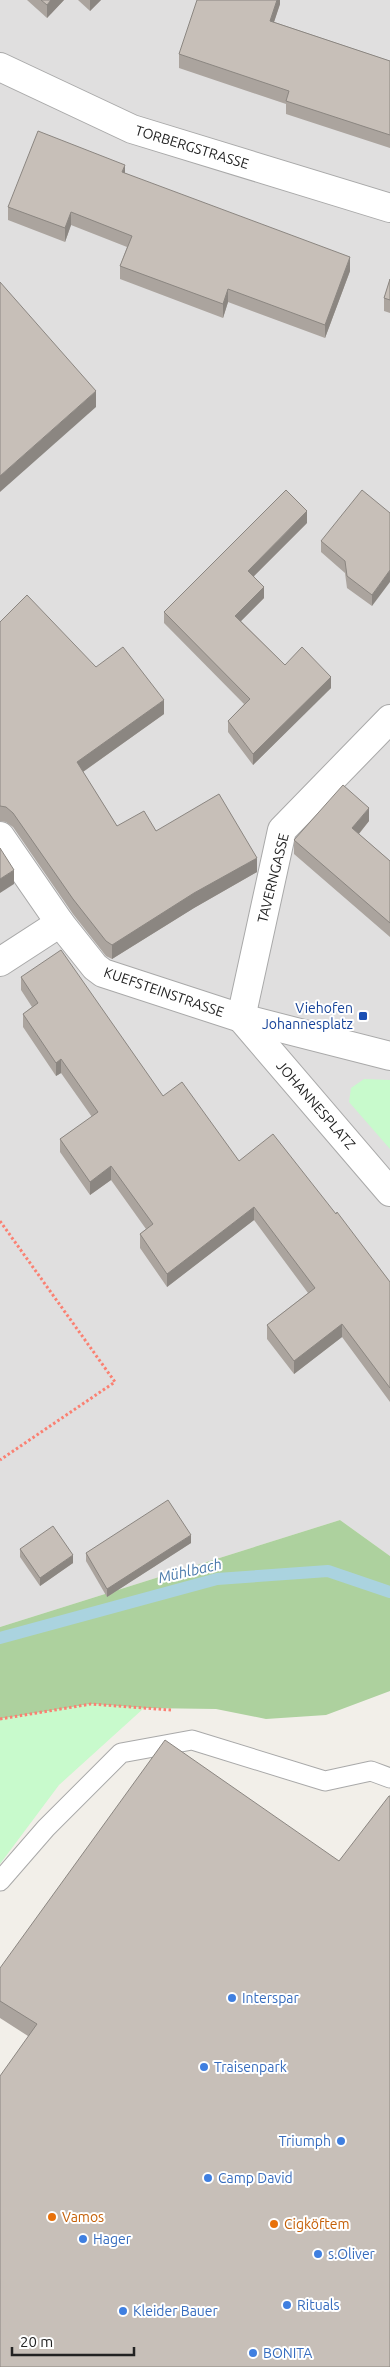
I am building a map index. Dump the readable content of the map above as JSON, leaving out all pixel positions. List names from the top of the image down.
{
  "streets": {
    "street": [
      "TORBERGSTRASSE",
      "TAVERNGASSE",
      "KUEFSTEINSTRASSE",
      "JOHANNESPLATZ"
    ]
  },
  "crossings": [
    ["TAVERNGASSE", "KUEFSTEINSTRASSE"],
    ["TAVERNGASSE", "JOHANNESPLATZ"],
    ["KUEFSTEINSTRASSE", "JOHANNESPLATZ"]
  ],
  "water": ["Mühlbach"],
  "places": {
    "transit": ["Viehofen Johannesplatz"],
    "other": [
      "Interspar",
      "Traisenpark",
      "Triumph",
      "Camp David",
      "Vamos",
      "Cigköftem",
      "Hager",
      "s.Oliver",
      "Rituals",
      "Kleider Bauer",
      "BONITA"
    ]
  },
  "scale_bar": "20 m"
}
